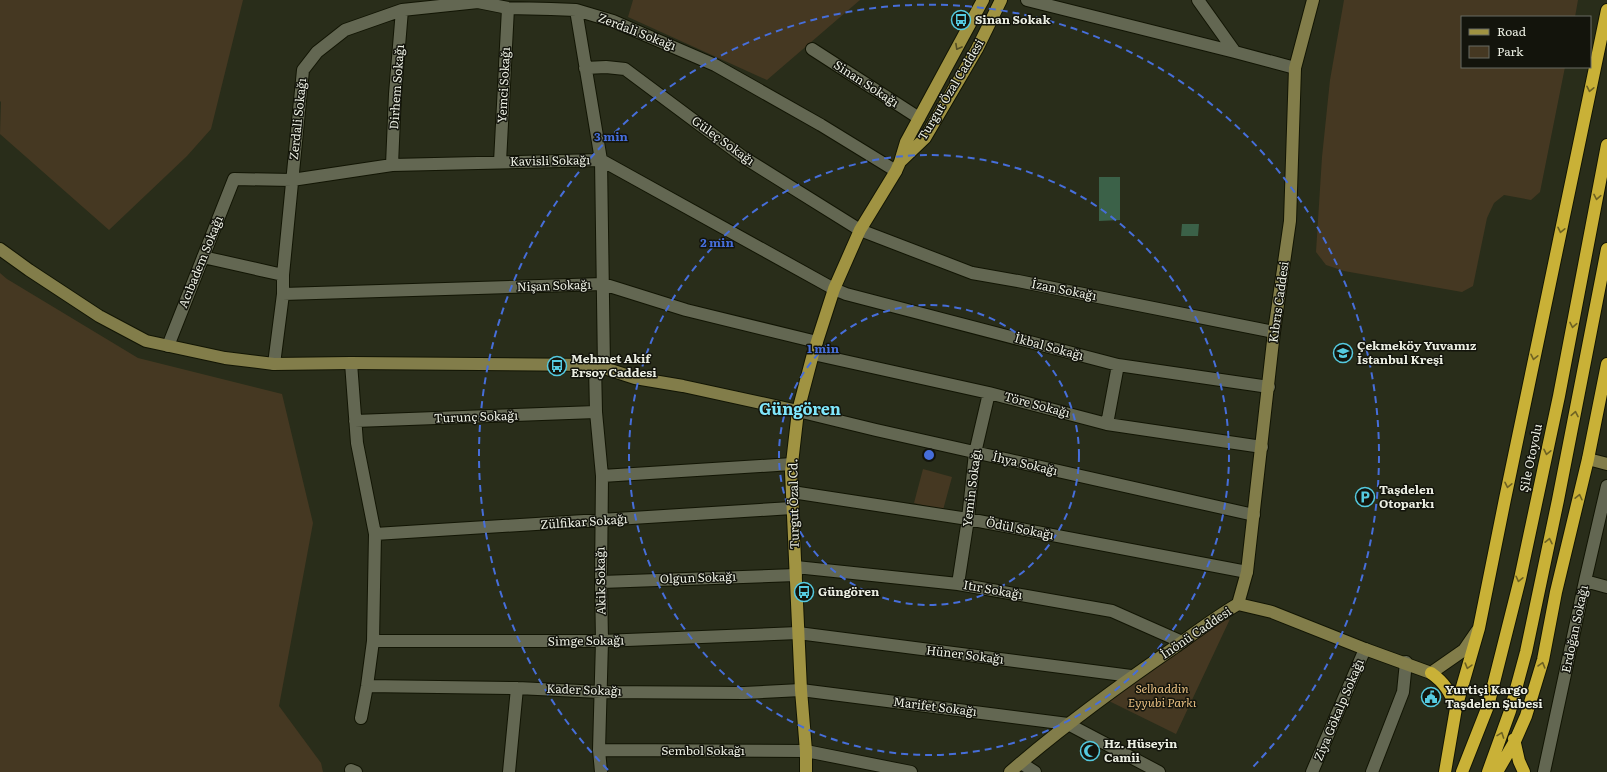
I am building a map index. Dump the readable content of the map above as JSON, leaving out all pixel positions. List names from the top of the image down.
{
  "streets": {
    "highway": ["Şile Otoyolu"],
    "main road": ["Turgut Özal Caddesi", "Turgut Özal Cd."],
    "street": [
      "Zerdali Sokağı",
      "Sinan Sokağı",
      "Yemci Sokağı",
      "Dirhem Sokağı",
      "Güleç Sokağı",
      "Kavisli Sokağı",
      "Acıbadem Sokağı",
      "Nişan Sokağı",
      "İzan Sokağı",
      "Kıbrıs Caddesi",
      "İkbal Sokağı",
      "Töre Sokağı",
      "Turunç Sokağı",
      "İhya Sokağı",
      "Yemin Sokağı",
      "Zülfikar Sokağı",
      "Ödül Sokağı",
      "Olgun Sokağı",
      "Akik Sokağı",
      "Itır Sokağı",
      "Erdoğan Sokağı",
      "İnönü Caddesi",
      "Simge Sokağı",
      "Hüner Sokağı",
      "Kader Sokağı",
      "Marifet Sokağı",
      "Ziya Gökalp Sokağı",
      "Sembol Sokağı"
    ]
  },
  "crossings": [
    ["Zerdali Sokağı", "Yemci Sokağı"],
    ["Zerdali Sokağı", "Dirhem Sokağı"],
    ["Zerdali Sokağı", "Turgut Özal Caddesi"],
    ["Zerdali Sokağı", "Kavisli Sokağı"],
    ["Zerdali Sokağı", "Nişan Sokağı"],
    ["Zerdali Sokağı", "Turgut Özal Cd."],
    ["Zerdali Sokağı", "Akik Sokağı"],
    ["Sinan Sokağı", "Turgut Özal Caddesi"],
    ["Yemci Sokağı", "Kavisli Sokağı"],
    ["Dirhem Sokağı", "Kavisli Sokağı"],
    ["Turgut Özal Caddesi", "Turgut Özal Cd."],
    ["Güleç Sokağı", "İzan Sokağı"],
    ["Güleç Sokağı", "Turgut Özal Cd."],
    ["Güleç Sokağı", "Akik Sokağı"],
    ["Kavisli Sokağı", "Acıbadem Sokağı"],
    ["Kavisli Sokağı", "İkbal Sokağı"],
    ["Kavisli Sokağı", "Turgut Özal Cd."],
    ["Kavisli Sokağı", "Akik Sokağı"],
    ["Nişan Sokağı", "Turgut Özal Cd."],
    ["Nişan Sokağı", "Akik Sokağı"],
    ["İzan Sokağı", "Kıbrıs Caddesi"],
    ["İzan Sokağı", "Turgut Özal Cd."],
    ["Kıbrıs Caddesi", "İkbal Sokağı"],
    ["Kıbrıs Caddesi", "Töre Sokağı"],
    ["Kıbrıs Caddesi", "İhya Sokağı"],
    ["Kıbrıs Caddesi", "Ödül Sokağı"],
    ["Kıbrıs Caddesi", "İnönü Caddesi"],
    ["İkbal Sokağı", "Turgut Özal Cd."],
    ["Töre Sokağı", "Yemin Sokağı"],
    ["Töre Sokağı", "Turgut Özal Cd."],
    ["Turunç Sokağı", "Akik Sokağı"],
    ["İhya Sokağı", "Yemin Sokağı"],
    ["İhya Sokağı", "Turgut Özal Cd."],
    ["Yemin Sokağı", "Ödül Sokağı"],
    ["Yemin Sokağı", "Itır Sokağı"],
    ["Turgut Özal Cd.", "Zülfikar Sokağı"],
    ["Turgut Özal Cd.", "Ödül Sokağı"],
    ["Turgut Özal Cd.", "Olgun Sokağı"],
    ["Turgut Özal Cd.", "Itır Sokağı"],
    ["Turgut Özal Cd.", "Simge Sokağı"],
    ["Turgut Özal Cd.", "Hüner Sokağı"],
    ["Turgut Özal Cd.", "Kader Sokağı"],
    ["Turgut Özal Cd.", "Marifet Sokağı"],
    ["Turgut Özal Cd.", "Sembol Sokağı"],
    ["Zülfikar Sokağı", "Akik Sokağı"],
    ["Olgun Sokağı", "Akik Sokağı"],
    ["Olgun Sokağı", "Itır Sokağı"],
    ["Akik Sokağı", "Simge Sokağı"],
    ["Akik Sokağı", "Kader Sokağı"],
    ["Akik Sokağı", "Sembol Sokağı"],
    ["Itır Sokağı", "İnönü Caddesi"],
    ["İnönü Caddesi", "Hüner Sokağı"],
    ["İnönü Caddesi", "Marifet Sokağı"],
    ["İnönü Caddesi", "Ziya Gökalp Sokağı"],
    ["Simge Sokağı", "Hüner Sokağı"],
    ["Kader Sokağı", "Marifet Sokağı"]
  ],
  "districts": ["Güngören"],
  "parks": ["Selhaddin Eyyubi Parkı"],
  "places": {
    "bus stop": ["Sinan Sokak", "Mehmet Akif Ersoy Caddesi", "Güngören"],
    "school or university": ["Çekmeköy Yuvamız İstanbul Kreşi"],
    "parking": ["Taşdelen Otoparkı"],
    "public building": ["Yurtiçi Kargo Taşdelen Şubesi"],
    "mosque": ["Hz. Hüseyin Camii"]
  },
  "legend": ["Road", "Park"],
  "rings": ["3 min", "2 min", "1 min"]
}
